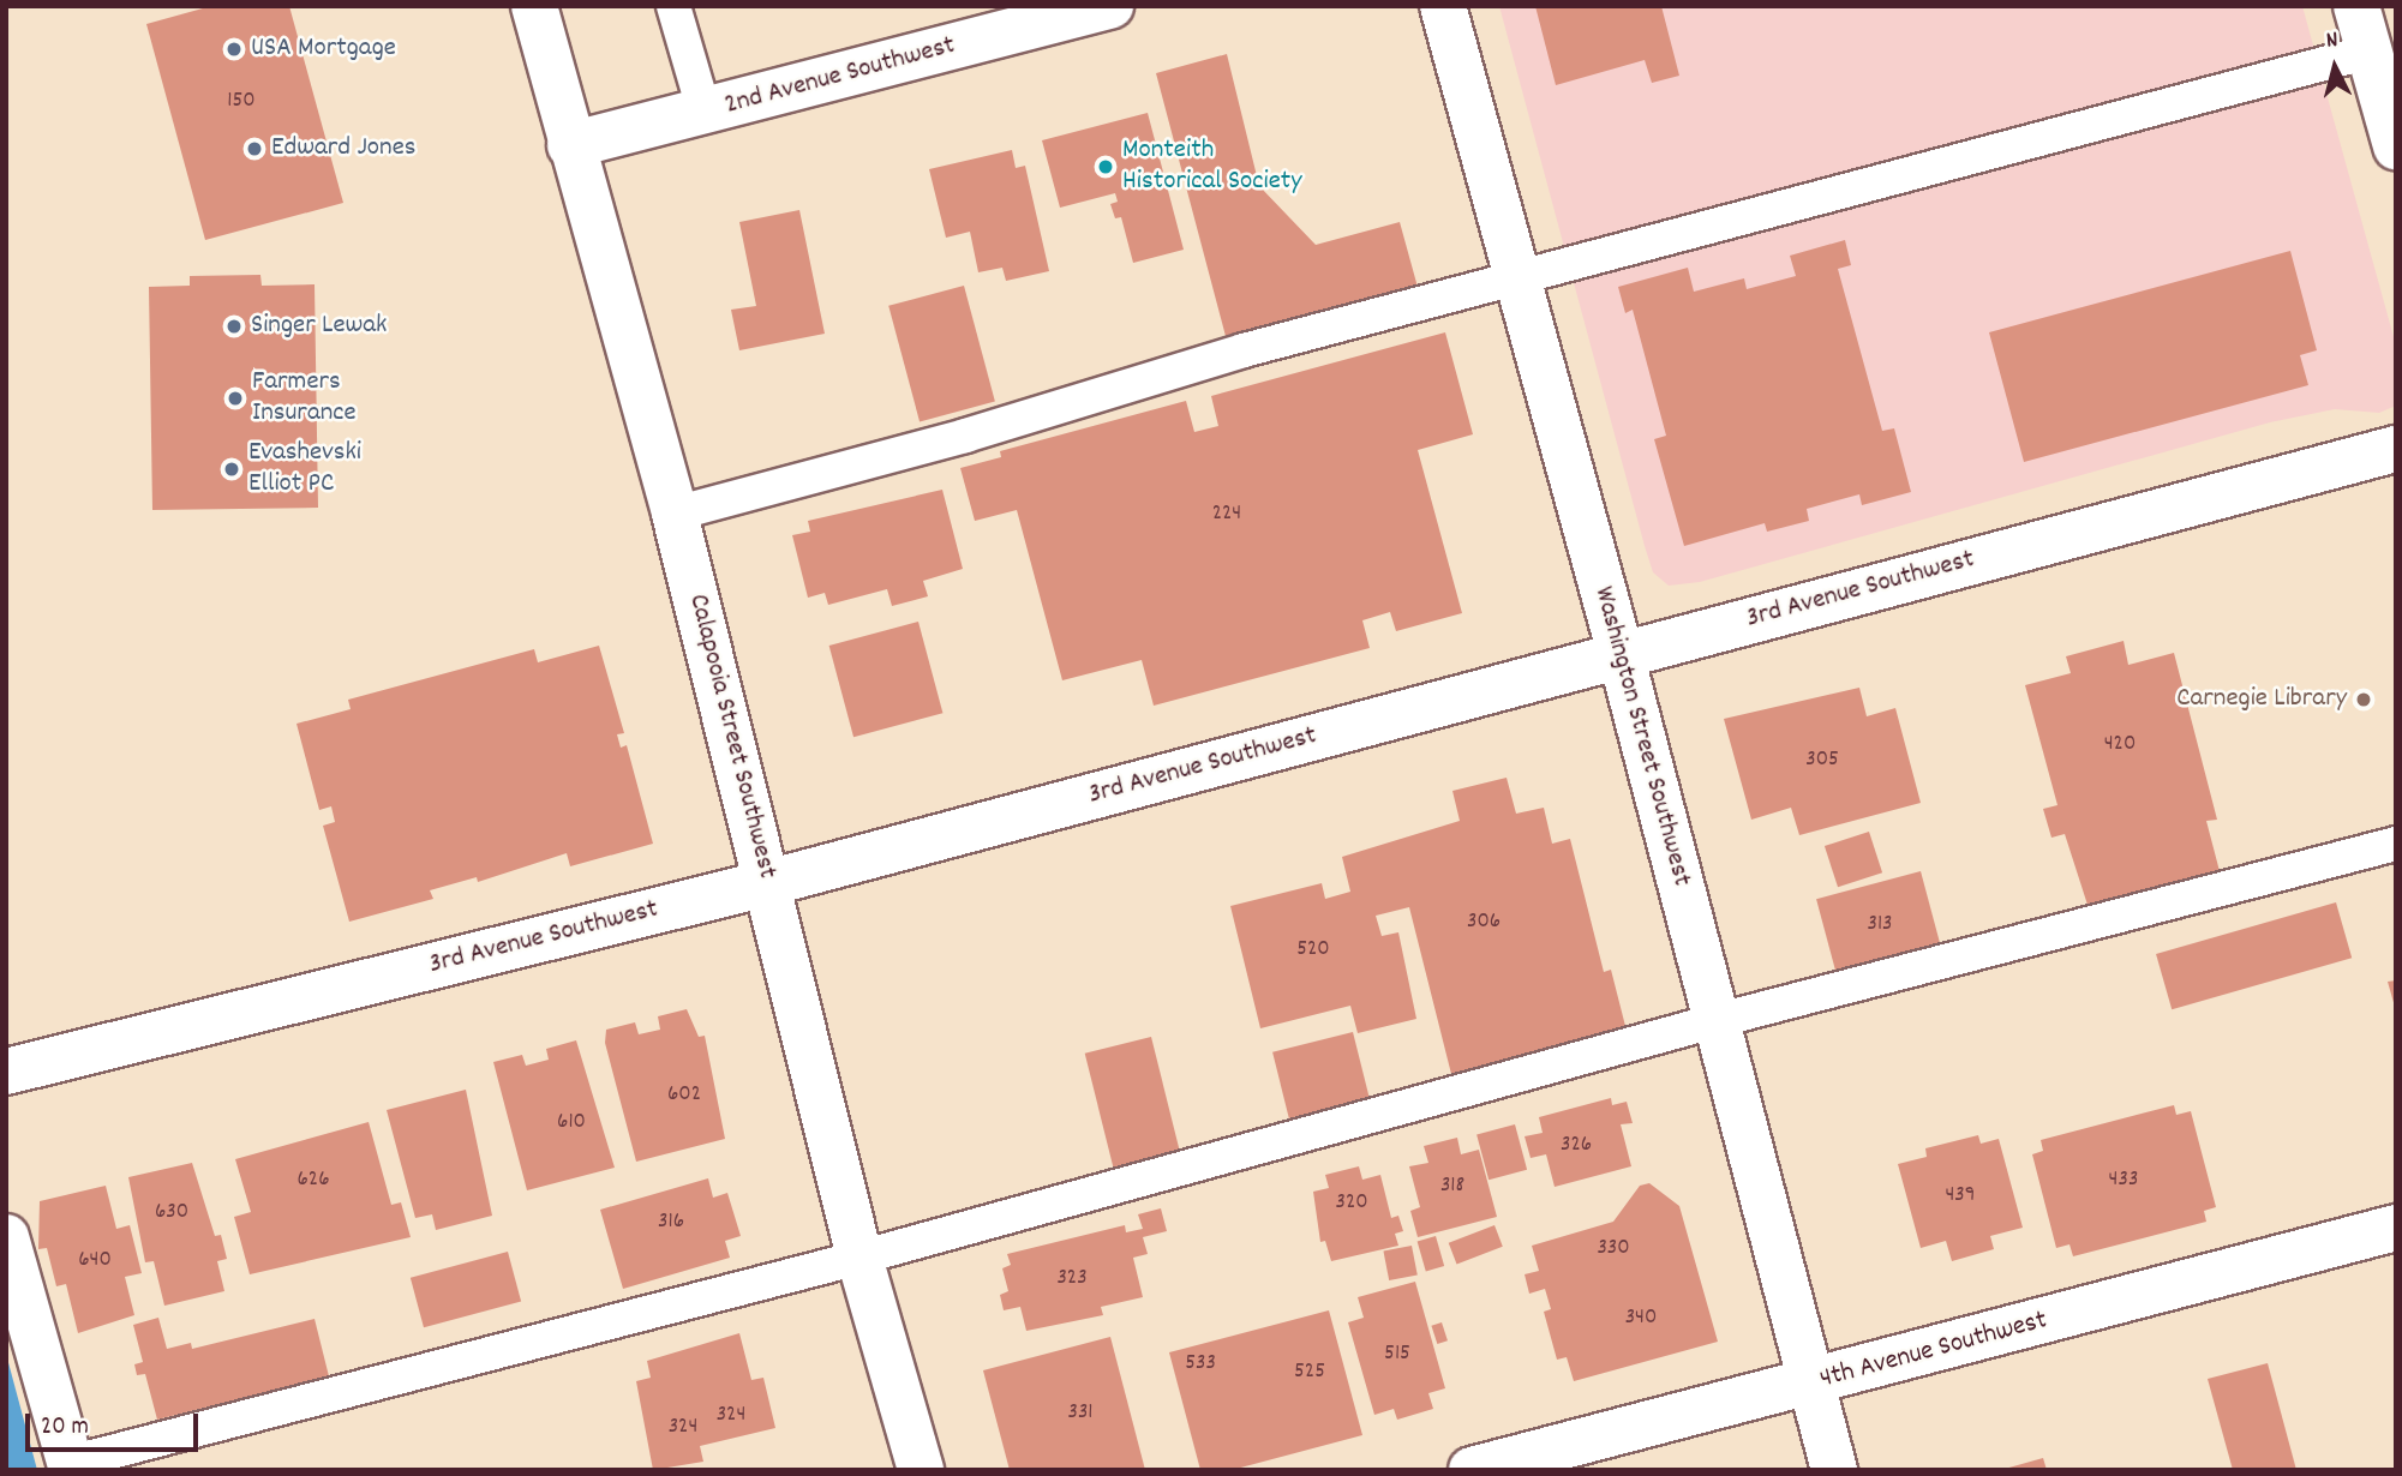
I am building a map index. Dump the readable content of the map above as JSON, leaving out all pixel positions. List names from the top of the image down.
{
  "streets": {
    "street": [
      "2nd Avenue Southwest",
      "3rd Avenue Southwest",
      "Calapooia Street Southwest",
      "Washington Street Southwest",
      "4th Avenue Southwest"
    ]
  },
  "crossings": [
    ["2nd Avenue Southwest", "Calapooia Street Southwest"],
    ["3rd Avenue Southwest", "Calapooia Street Southwest"],
    ["3rd Avenue Southwest", "Washington Street Southwest"],
    ["Washington Street Southwest", "4th Avenue Southwest"]
  ],
  "places": [
    "USA Mortgage",
    "Edward Jones",
    "Monteith Historical Society",
    "Singer Lewak",
    "Farmers Insurance",
    "Evashevski Elliot PC",
    "Carnegie Library"
  ],
  "house_numbers": [
    "150",
    "224",
    "420",
    "305",
    "306",
    "313",
    "520",
    "602",
    "610",
    "326",
    "626",
    "433",
    "318",
    "439",
    "320",
    "630",
    "316",
    "330",
    "640",
    "323",
    "340",
    "515",
    "533",
    "525",
    "331",
    "324",
    "324"
  ],
  "scale_bar": "20 m",
  "north": "top"
}
